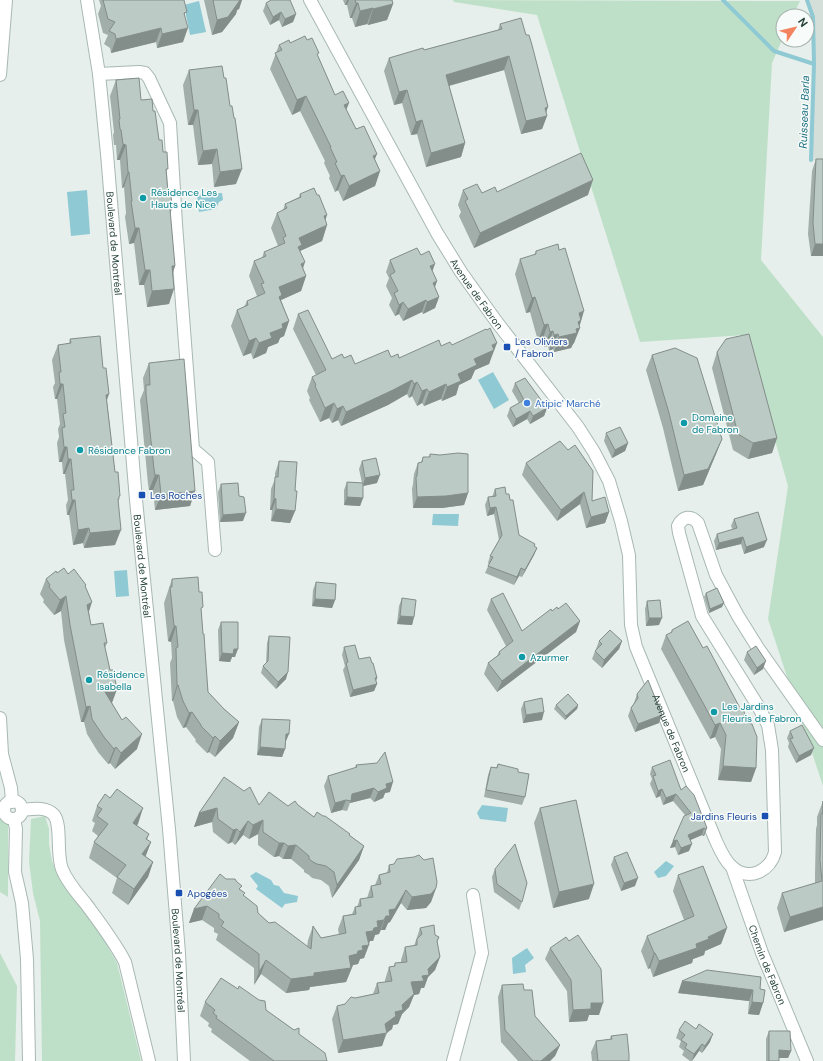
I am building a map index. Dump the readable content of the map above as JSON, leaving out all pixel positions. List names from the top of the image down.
{
  "streets": {
    "street": ["Boulevard de Montréal", "Avenue de Fabron", "Chemin de Fabron"]
  },
  "crossings": [
    ["Avenue de Fabron", "Chemin de Fabron"]
  ],
  "water": ["Ruisseau Barla"],
  "places": {
    "other": [
      "Résidence Les Hauts de Nice",
      "Atipic' Marché",
      "Domaine de Fabron",
      "Résidence Fabron",
      "Azurmer",
      "Résidence Isabella",
      "Les Jardins Fleuris de Fabron"
    ],
    "transit": [
      "Les Oliviers / Fabron",
      "Les Roches",
      "Jardins Fleuris",
      "Apogées"
    ]
  },
  "north": "top right"
}
